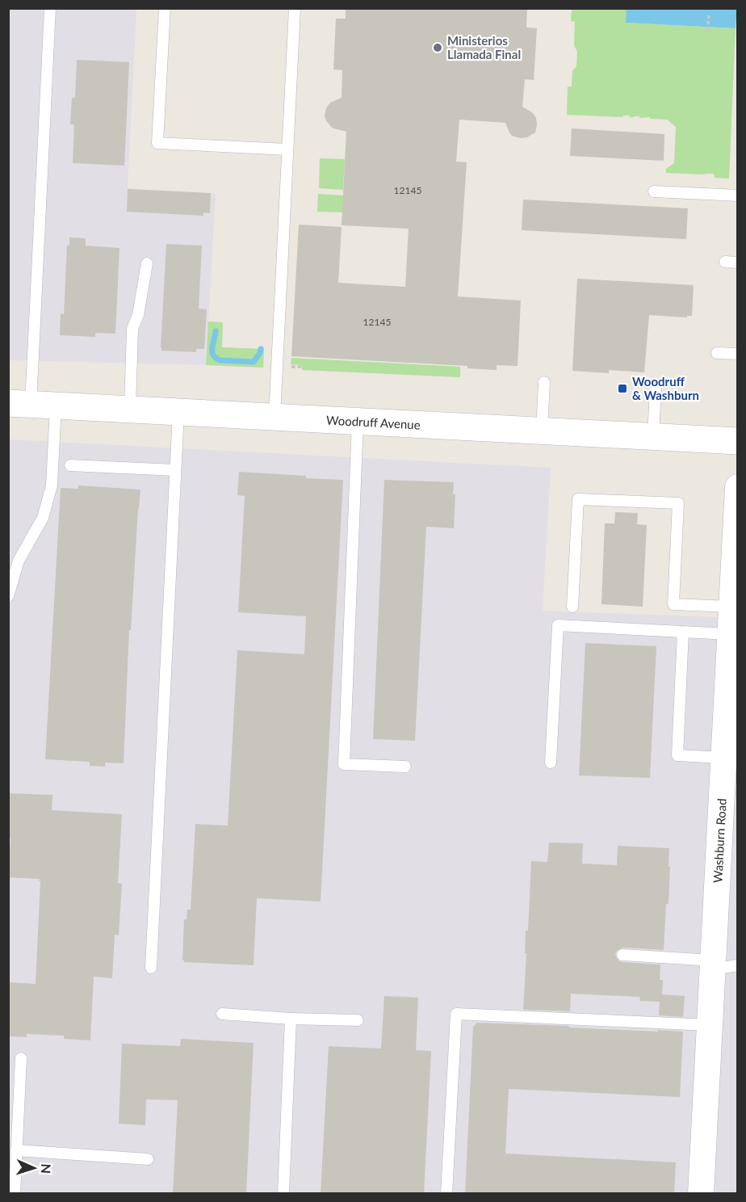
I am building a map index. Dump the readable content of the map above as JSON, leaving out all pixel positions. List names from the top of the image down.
{
  "streets": {
    "main road": ["Woodruff Avenue"],
    "street": ["Washburn Road"]
  },
  "places": {
    "other": ["Ministerios Llamada Final"],
    "transit": ["Woodruff & Washburn"]
  },
  "house_numbers": ["12145", "12145"],
  "north": "right"
}
